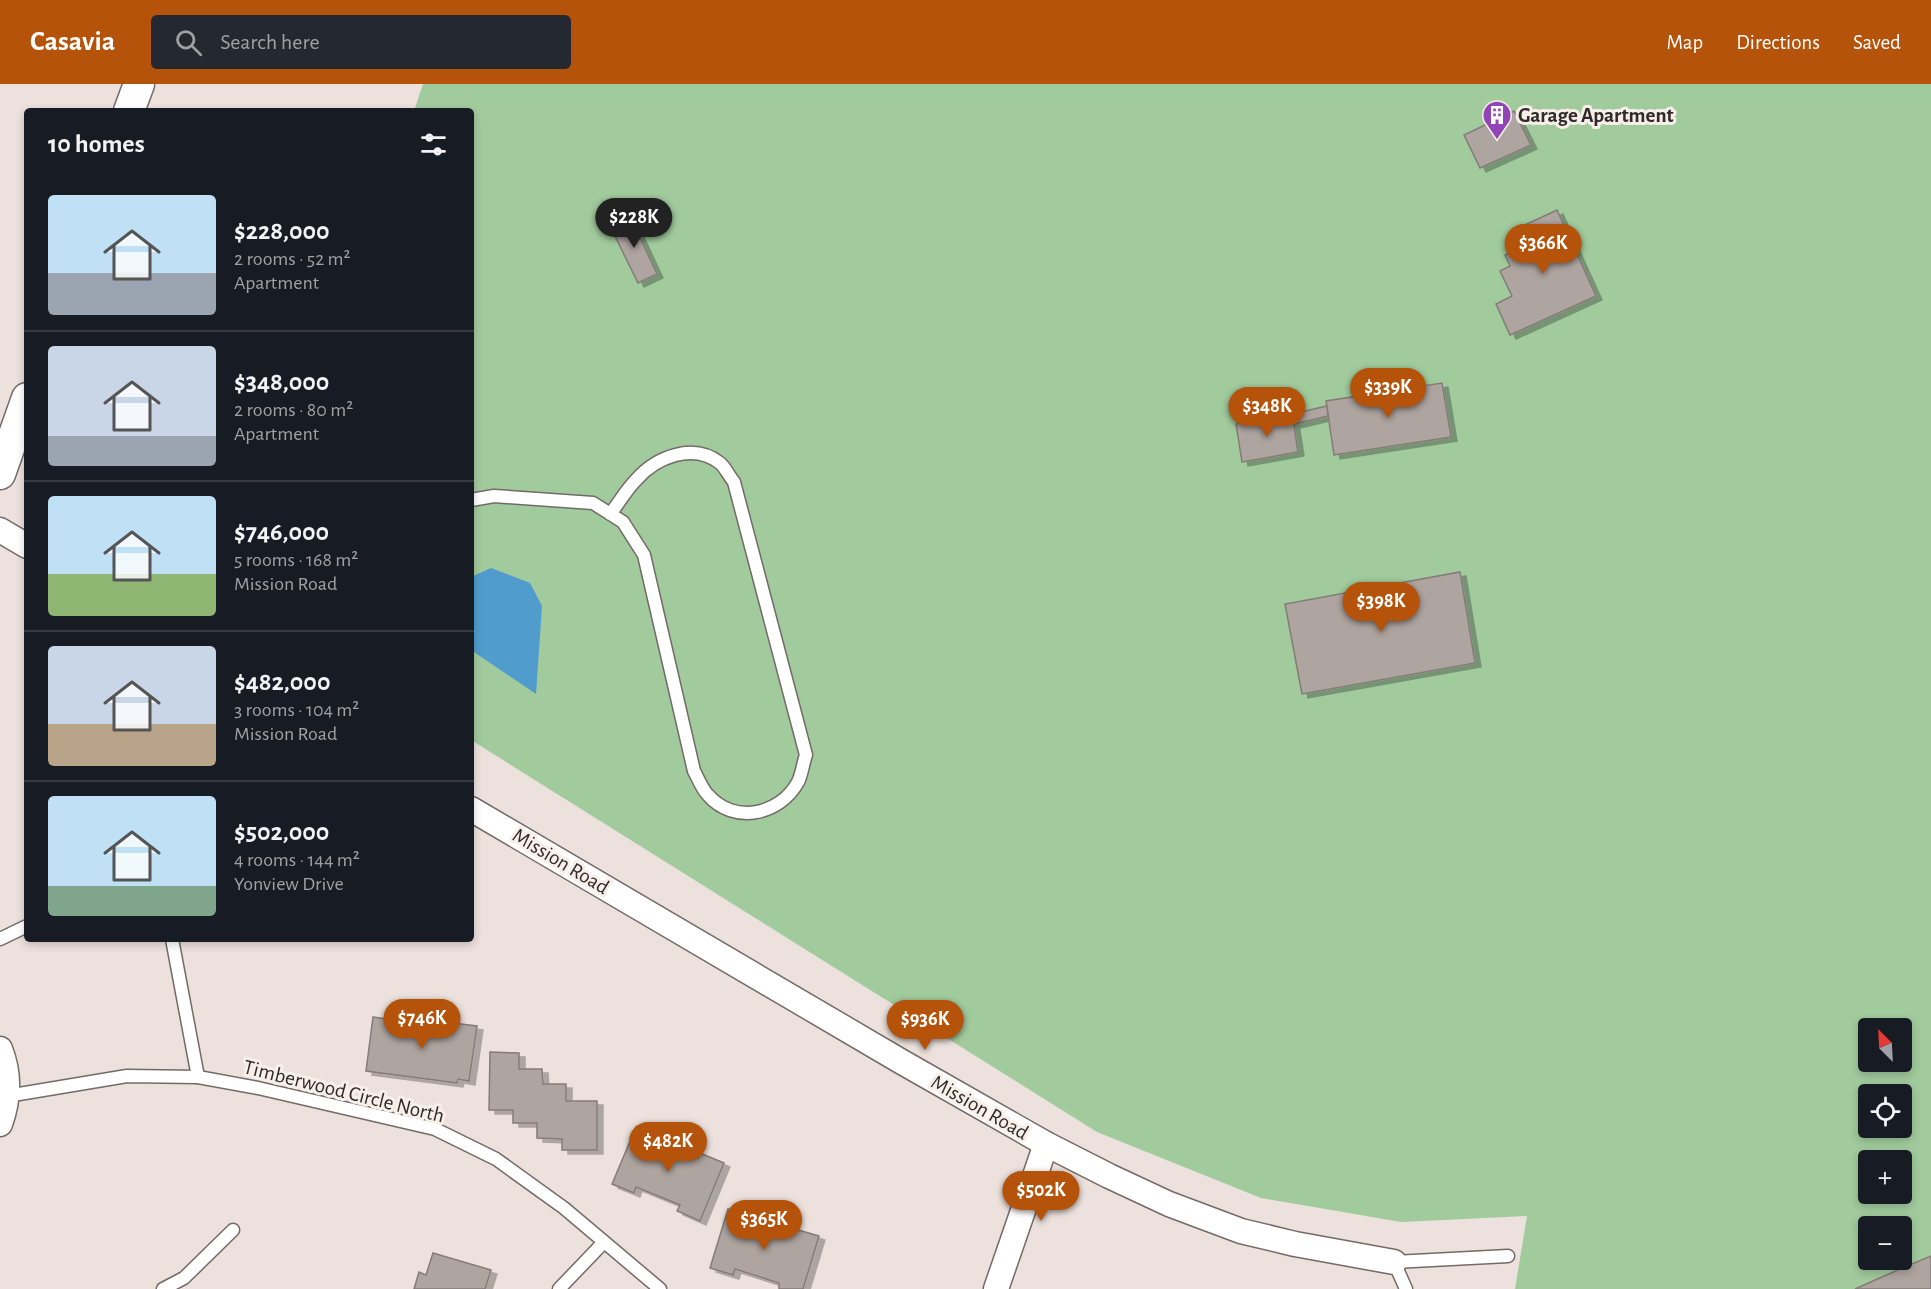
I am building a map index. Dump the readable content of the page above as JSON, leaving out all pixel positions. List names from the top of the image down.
{
  "streets": {
    "street": ["Mission Road"],
    "lane": ["Timberwood Circle North"]
  },
  "places": {
    "building": ["Garage Apartment"]
  },
  "north": "top left",
  "page": {
    "header": "Casavia",
    "search": "Search here",
    "nav": ["Map", "Directions", "Saved"],
    "heading": "10 homes",
    "list": [
      {
        "name": "$228,000",
        "note": "2 rooms · 52 m² · Apartment"
      },
      {
        "name": "$348,000",
        "note": "2 rooms · 80 m² · Apartment"
      },
      {
        "name": "$746,000",
        "note": "5 rooms · 168 m² · Mission Road"
      },
      {
        "name": "$482,000",
        "note": "3 rooms · 104 m² · Mission Road"
      },
      {
        "name": "$502,000",
        "note": "4 rooms · 144 m² · Yonview Drive"
      }
    ],
    "price": [
      "$228K",
      "$366K",
      "$339K",
      "$348K",
      "$398K",
      "$746K",
      "$936K",
      "$482K",
      "$502K",
      "$365K"
    ],
    "map_buttons": ["+", "−"]
  }
}
